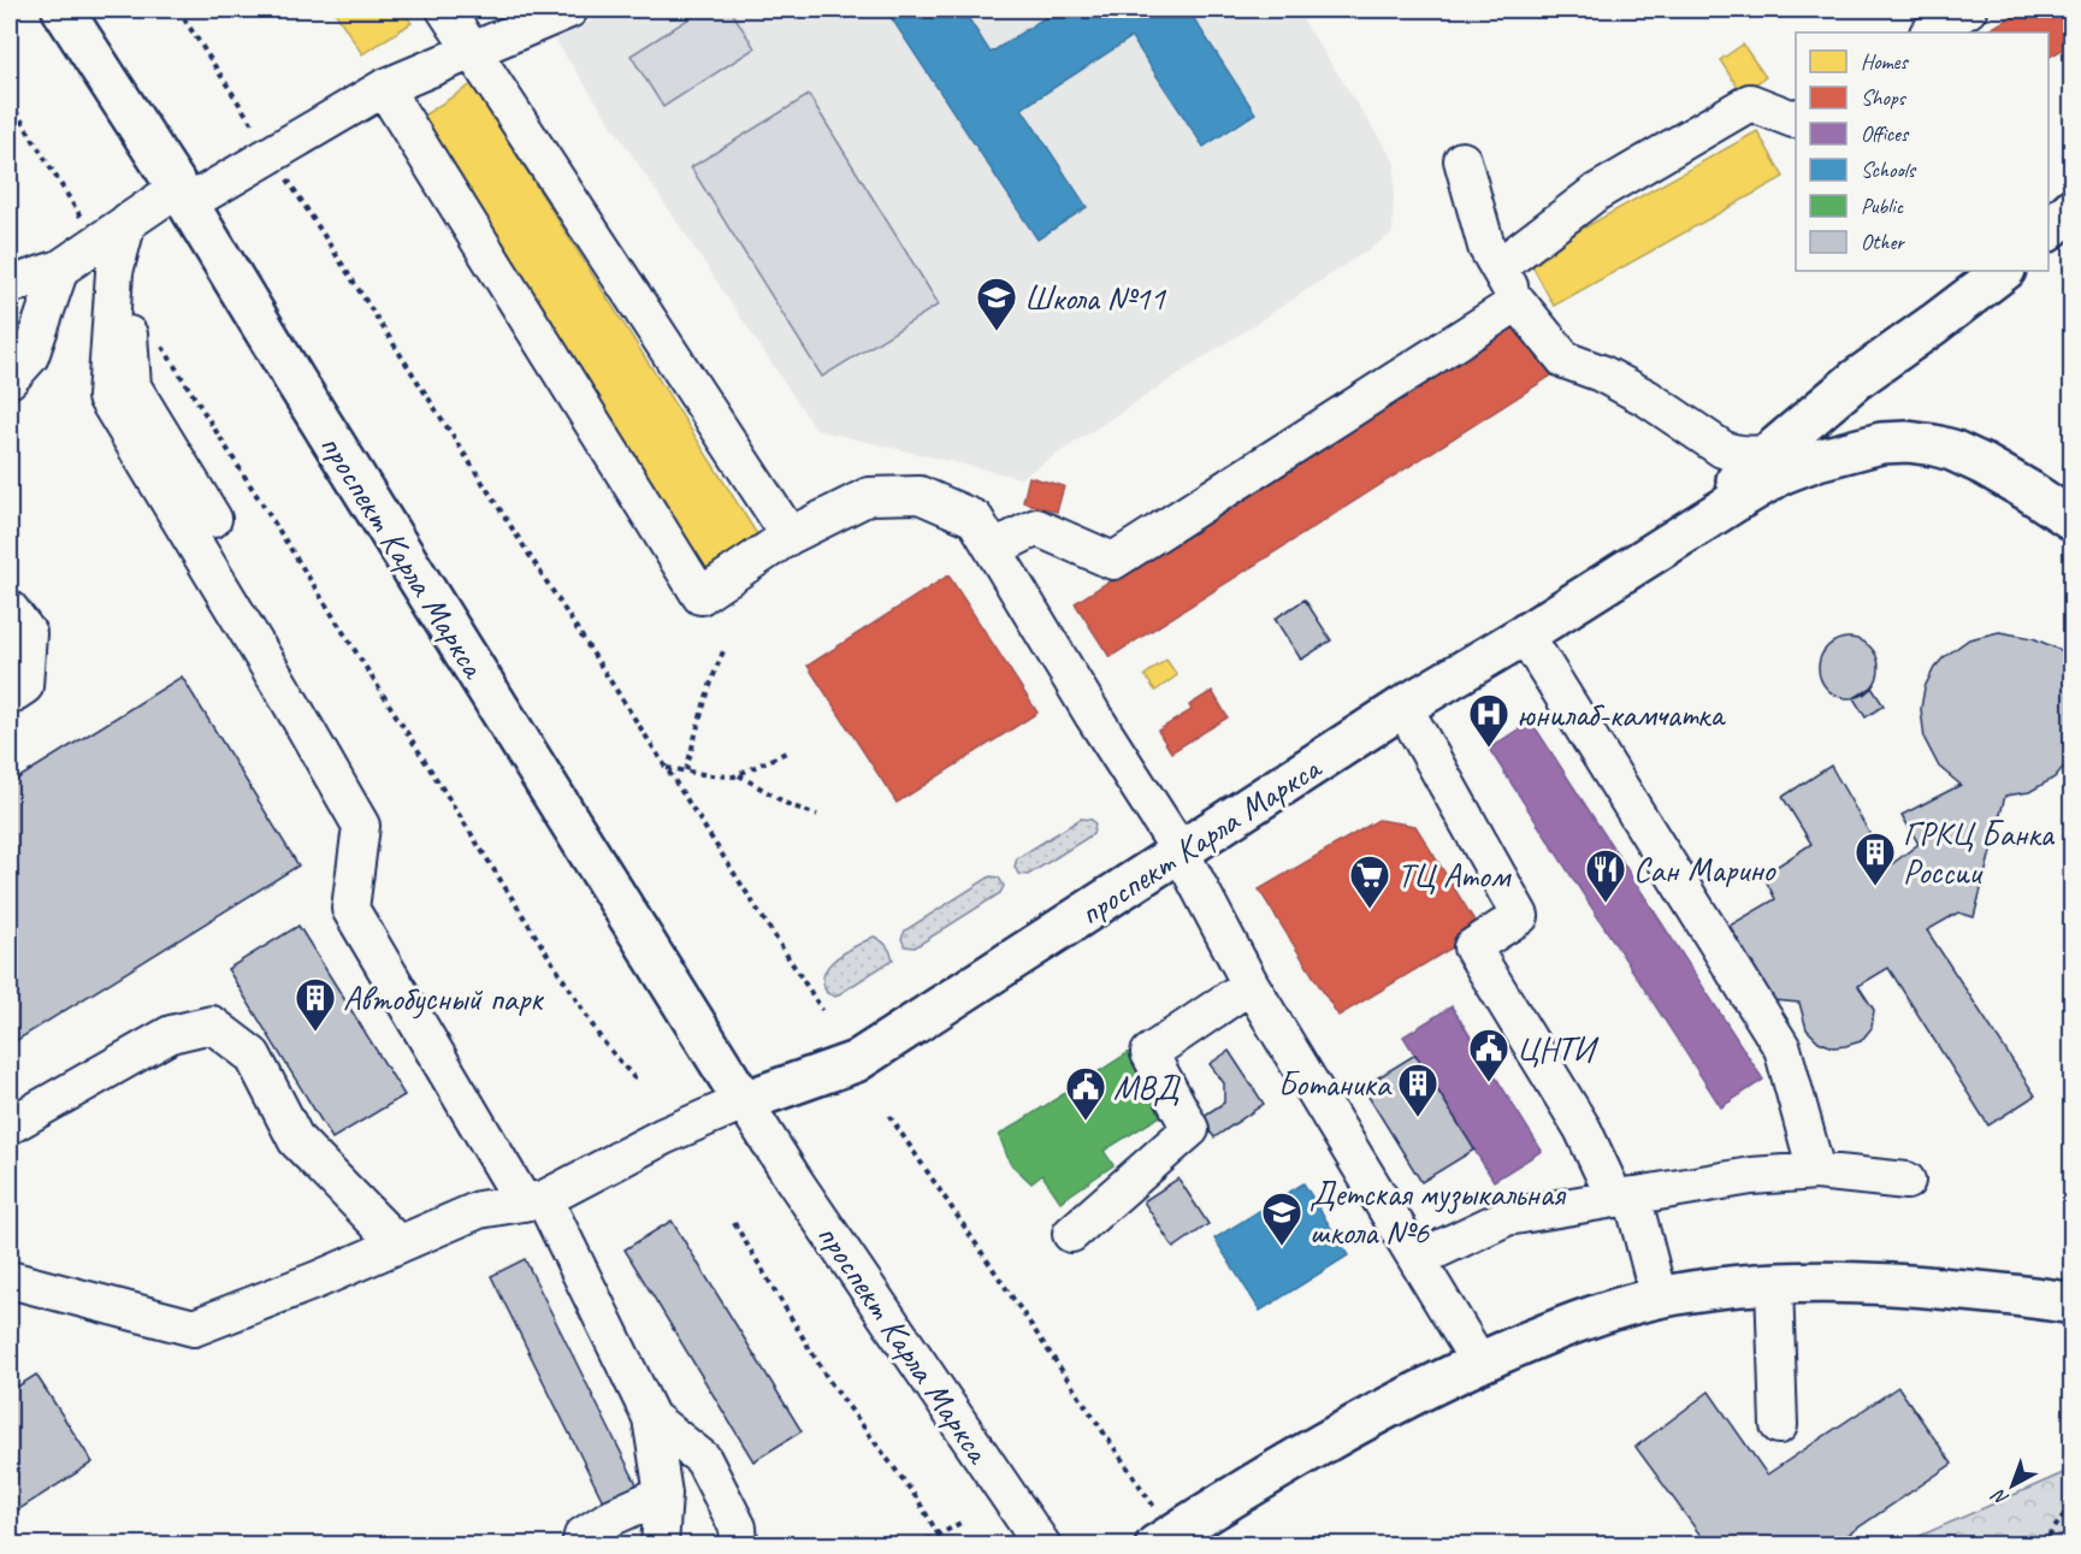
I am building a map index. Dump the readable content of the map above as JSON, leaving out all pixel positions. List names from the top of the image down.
{
  "streets": {
    "main road": ["проспект Карла Маркса"]
  },
  "places": {
    "school or university": ["Школа №11", "Детская музыкальная школа №6"],
    "hospital": ["юнилаб-камчатка"],
    "building": ["ГРКЦ Банка России", "Автобусный парк", "Ботаника"],
    "restaurant": ["Сан Марино"],
    "supermarket": ["ТЦ Атом"],
    "public building": ["ЦНТИ", "МВД"]
  },
  "legend": [
    "Homes",
    "Shops",
    "Offices",
    "Schools",
    "Public",
    "Other"
  ],
  "north": "bottom left"
}
